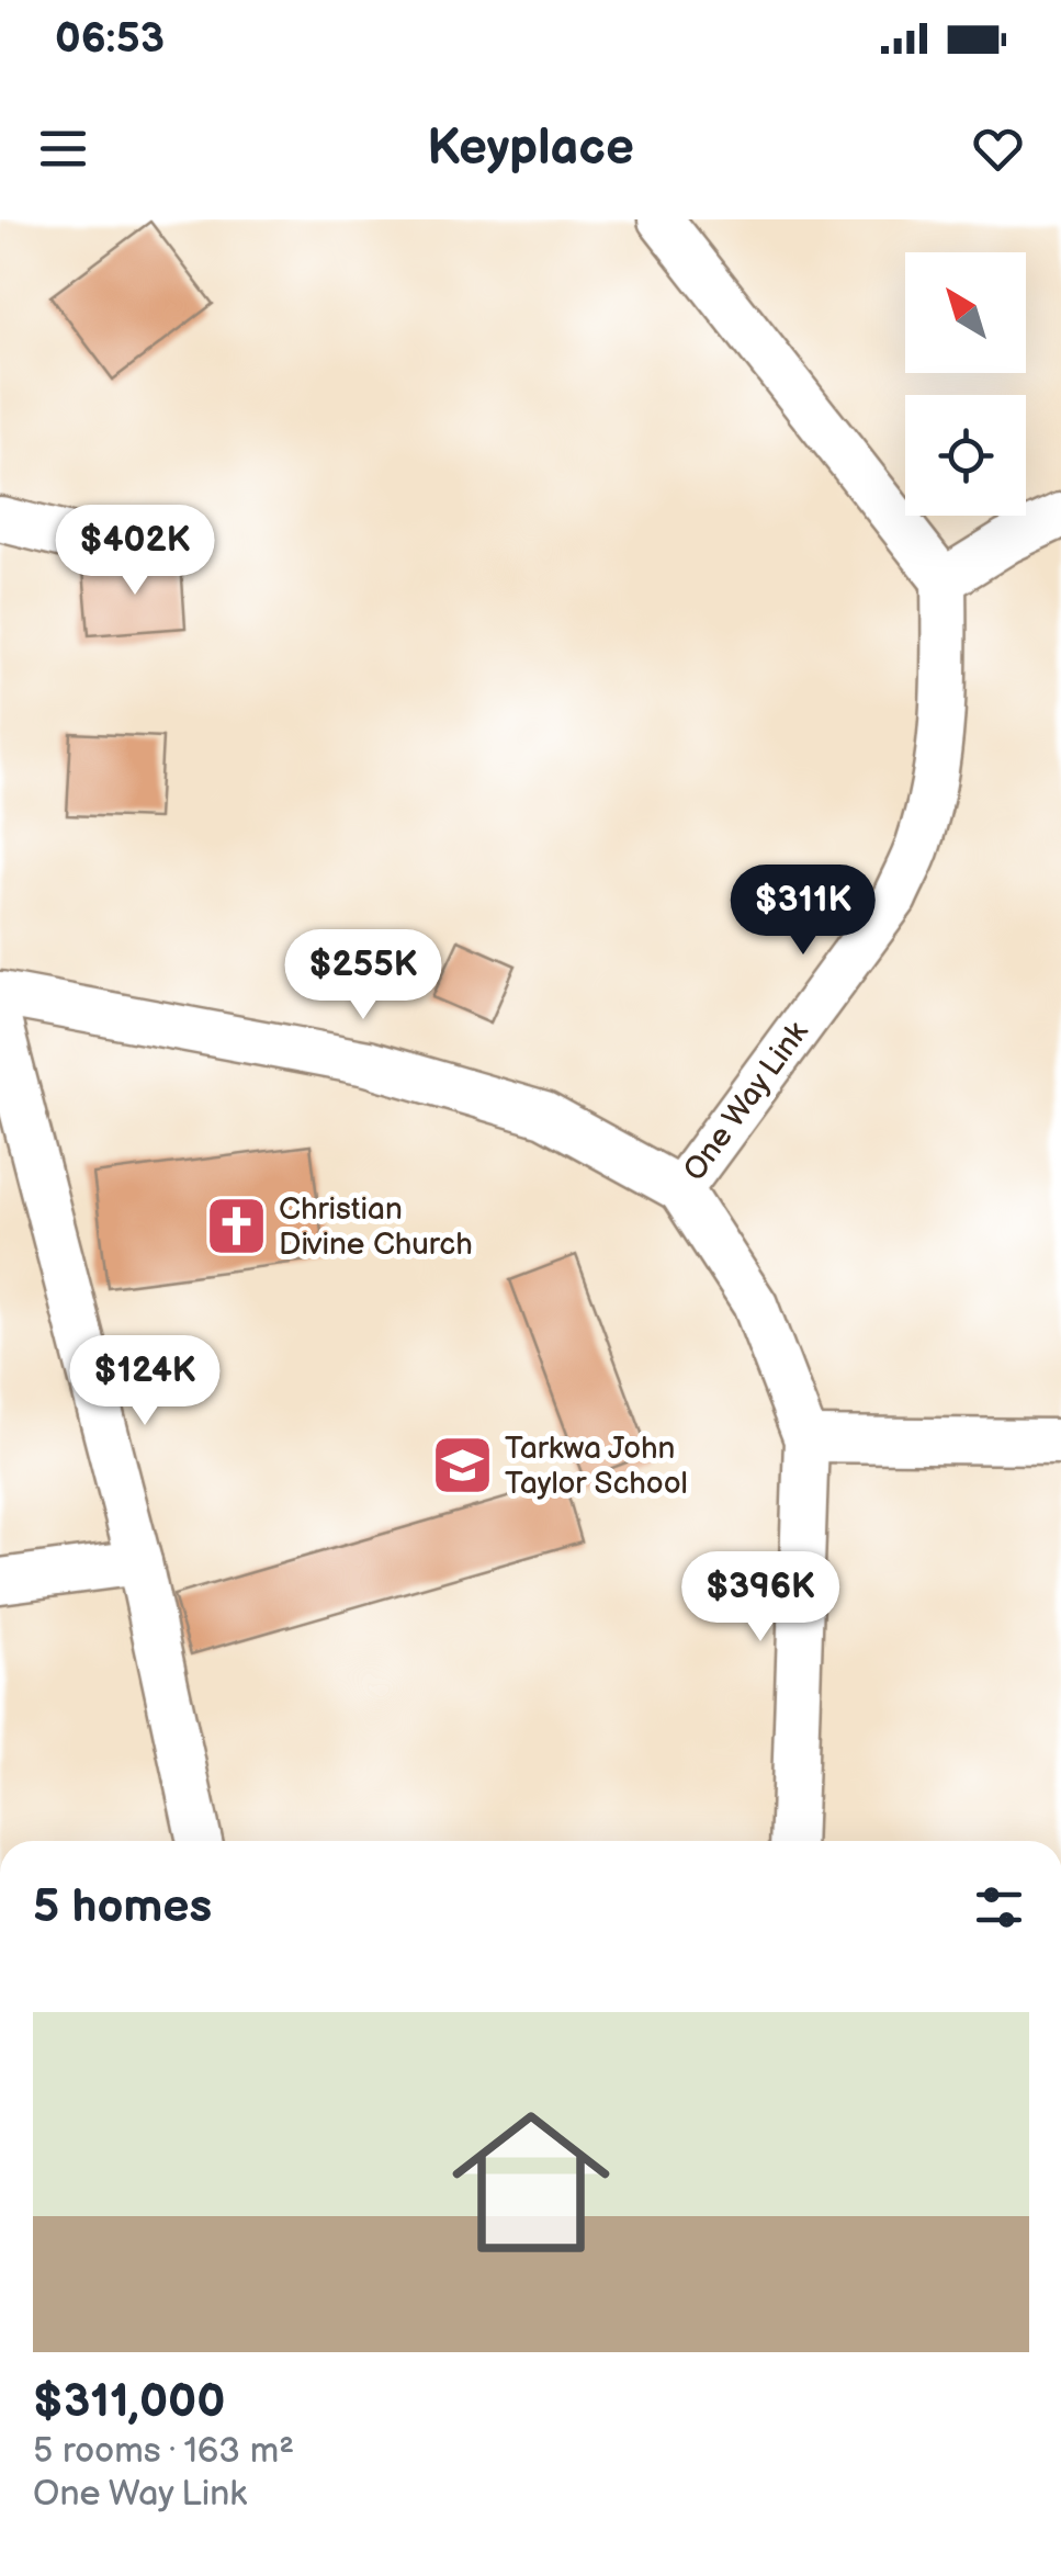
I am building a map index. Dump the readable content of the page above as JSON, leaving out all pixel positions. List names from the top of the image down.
{
  "streets": {
    "street": ["One Way Link"]
  },
  "places": {
    "church": ["Christian Divine Church"],
    "school or university": ["Tarkwa John Taylor School"]
  },
  "north": "top left",
  "page": {
    "status": "06:53",
    "header": "Keyplace",
    "price": [
      "$402K",
      "$311K",
      "$255K",
      "$124K",
      "$396K"
    ],
    "heading": "5 homes",
    "list": [
      {
        "name": "$311,000",
        "note": "5 rooms · 163 m² · One Way Link"
      }
    ]
  }
}
